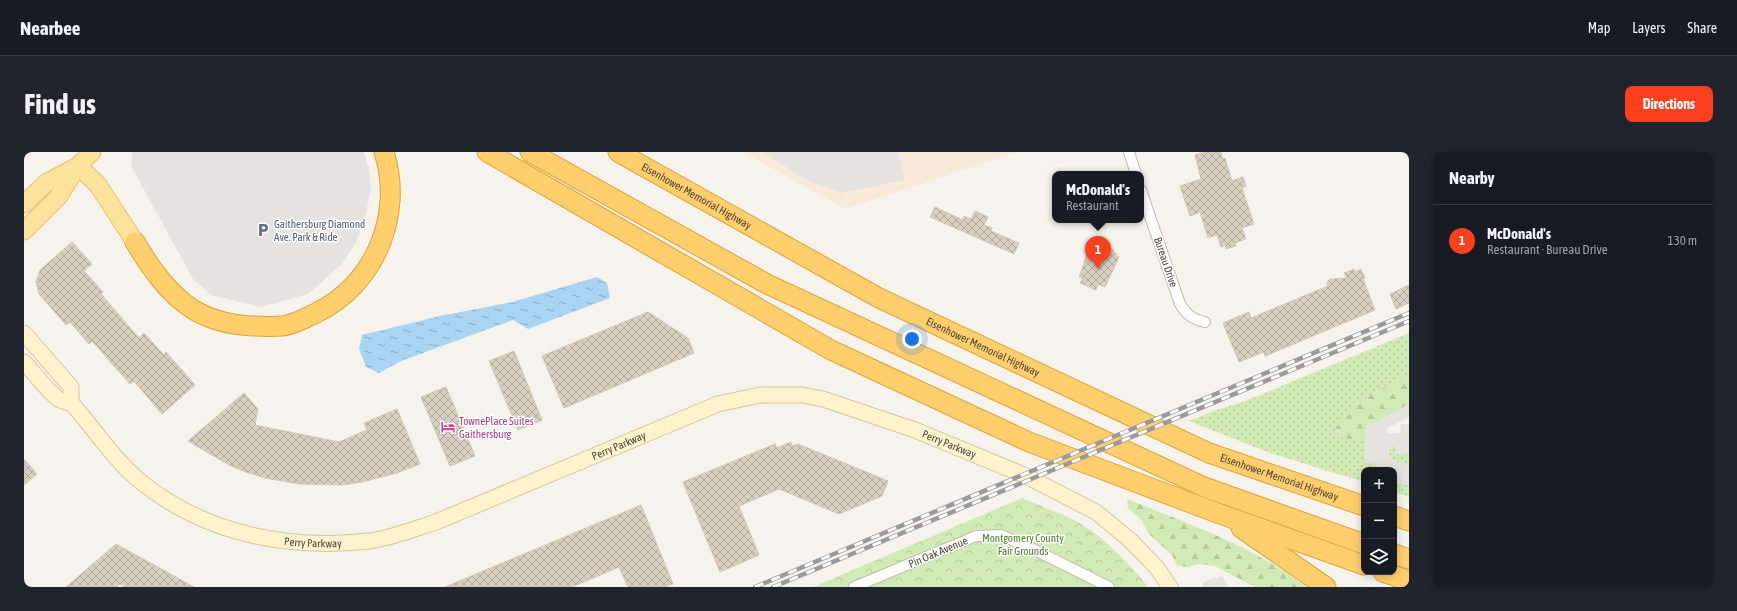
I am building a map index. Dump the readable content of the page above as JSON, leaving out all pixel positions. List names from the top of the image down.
{
  "streets": {
    "highway": ["Eisenhower Memorial Highway"],
    "street": ["Bureau Drive", "Perry Parkway", "Pin Oak Avenue"]
  },
  "parks": ["Montgomery County Fair Grounds"],
  "places": {
    "parking": ["Gaithersburg Diamond Ave. Park & Ride"],
    "hotel": ["TownePlace Suites Gaithersburg"]
  },
  "page": {
    "header": "Nearbee",
    "nav": ["Map", "Layers", "Share"],
    "buttons": "Directions",
    "title": "Find us",
    "heading": "Nearby",
    "popup": ["McDonald's", "Restaurant"],
    "list": [
      {
        "mark": "1",
        "name": "McDonald's",
        "note": "Restaurant · Bureau Drive",
        "value": "130 m"
      }
    ],
    "pins": "1",
    "map_buttons": ["+", "−"]
  }
}
